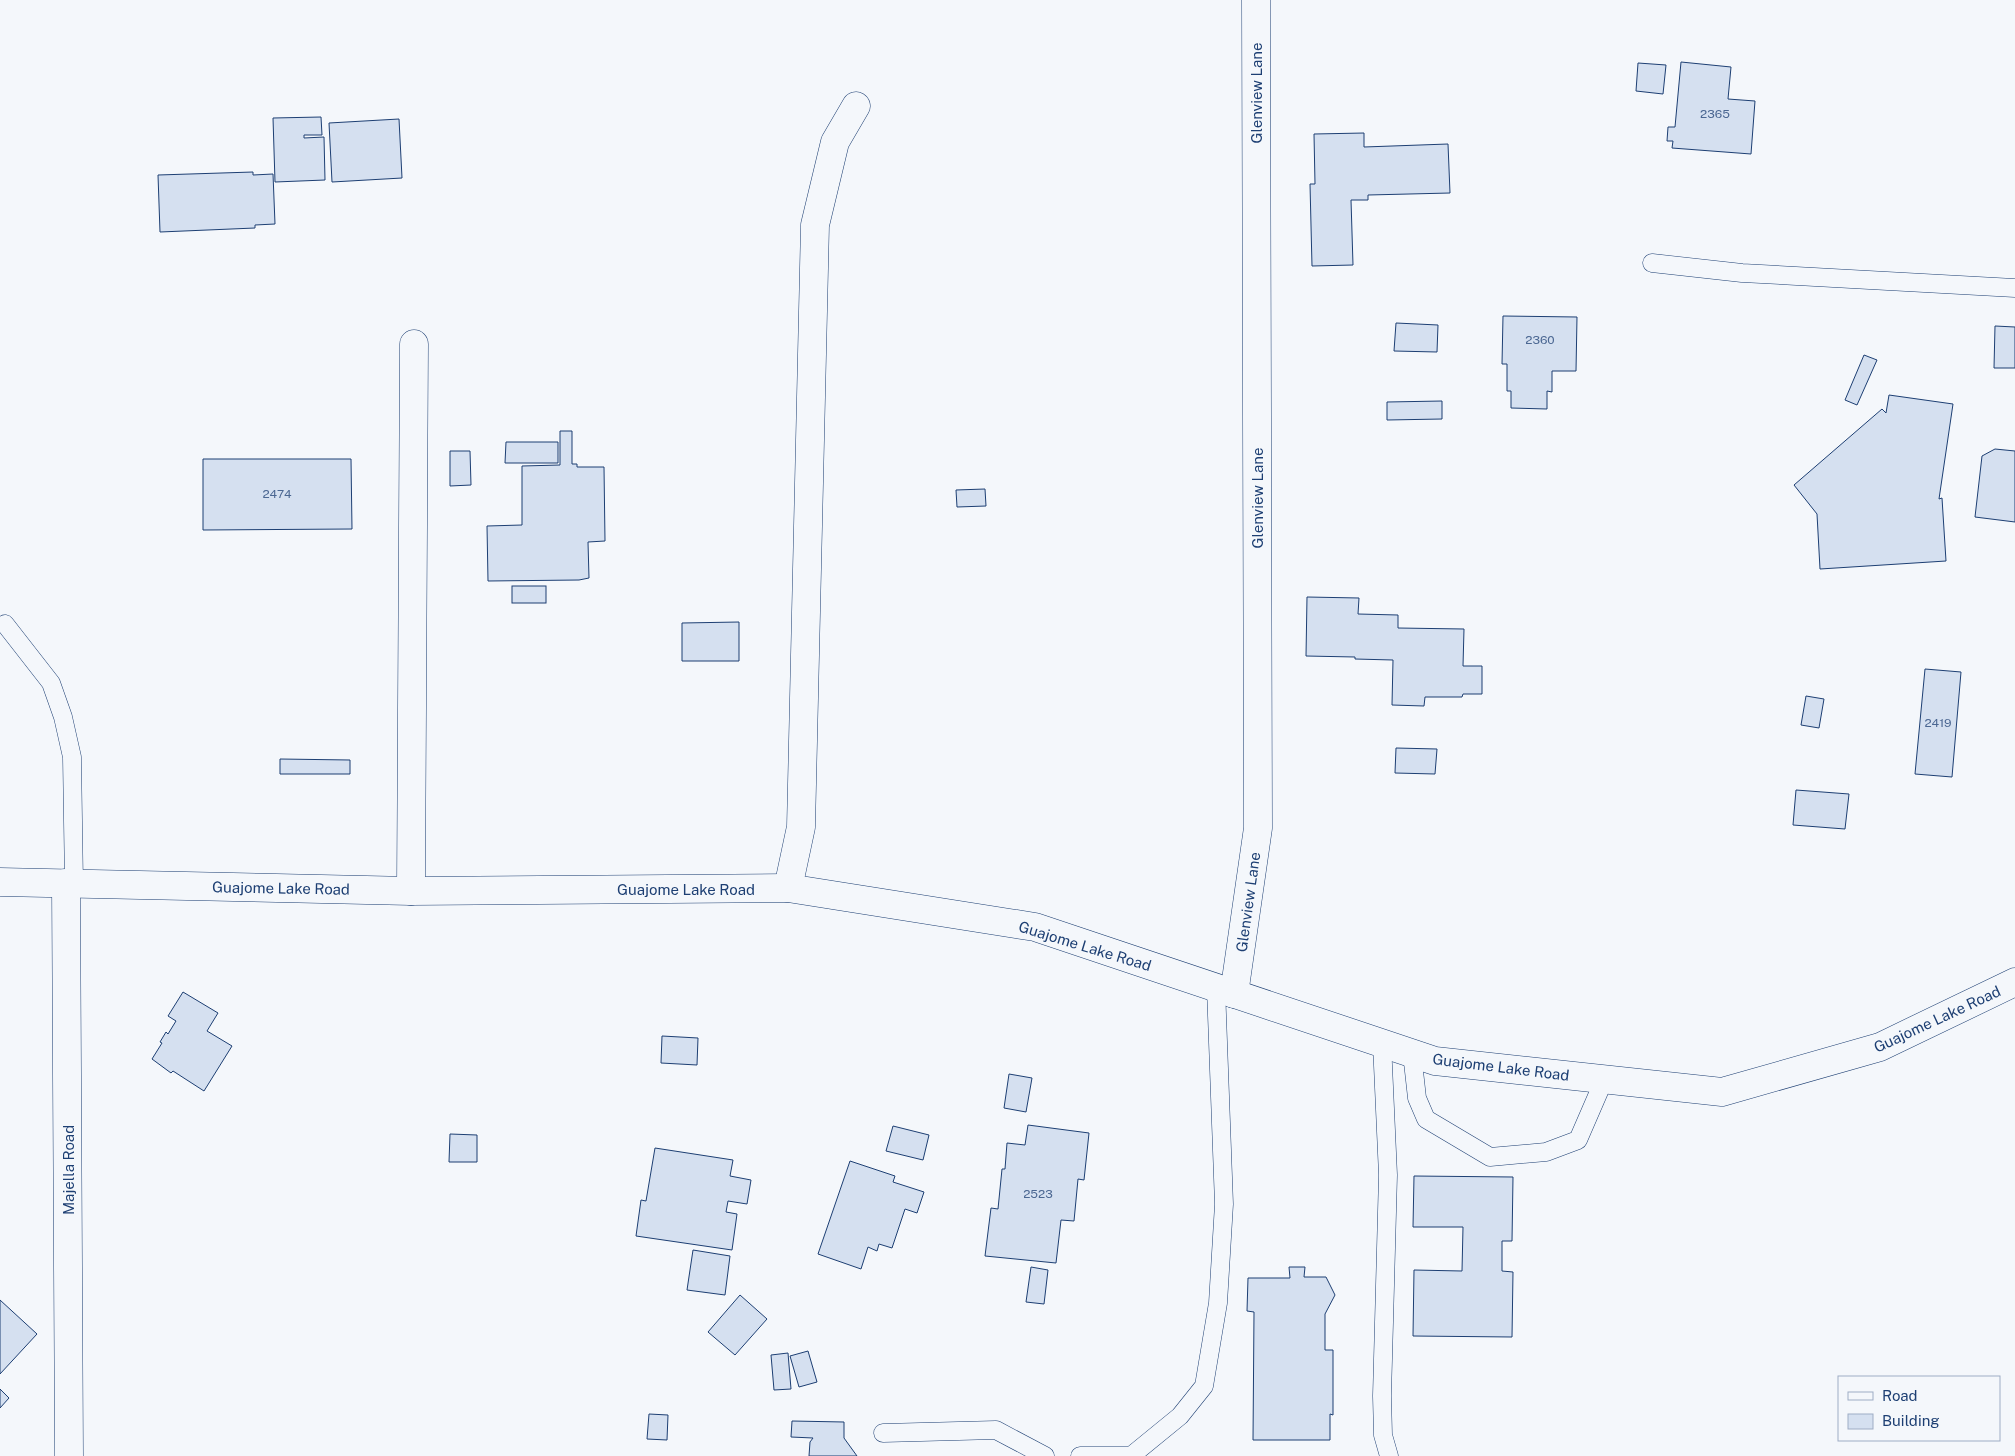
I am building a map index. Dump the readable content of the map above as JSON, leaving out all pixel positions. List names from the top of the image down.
{
  "streets": {
    "street": ["Glenview Lane", "Guajome Lake Road", "Majella Road"]
  },
  "crossings": [
    ["Glenview Lane", "Guajome Lake Road"],
    ["Guajome Lake Road", "Majella Road"]
  ],
  "house_numbers": [
    "2365",
    "2360",
    "2474",
    "2419",
    "2523"
  ],
  "legend": ["Road", "Building"]
}
